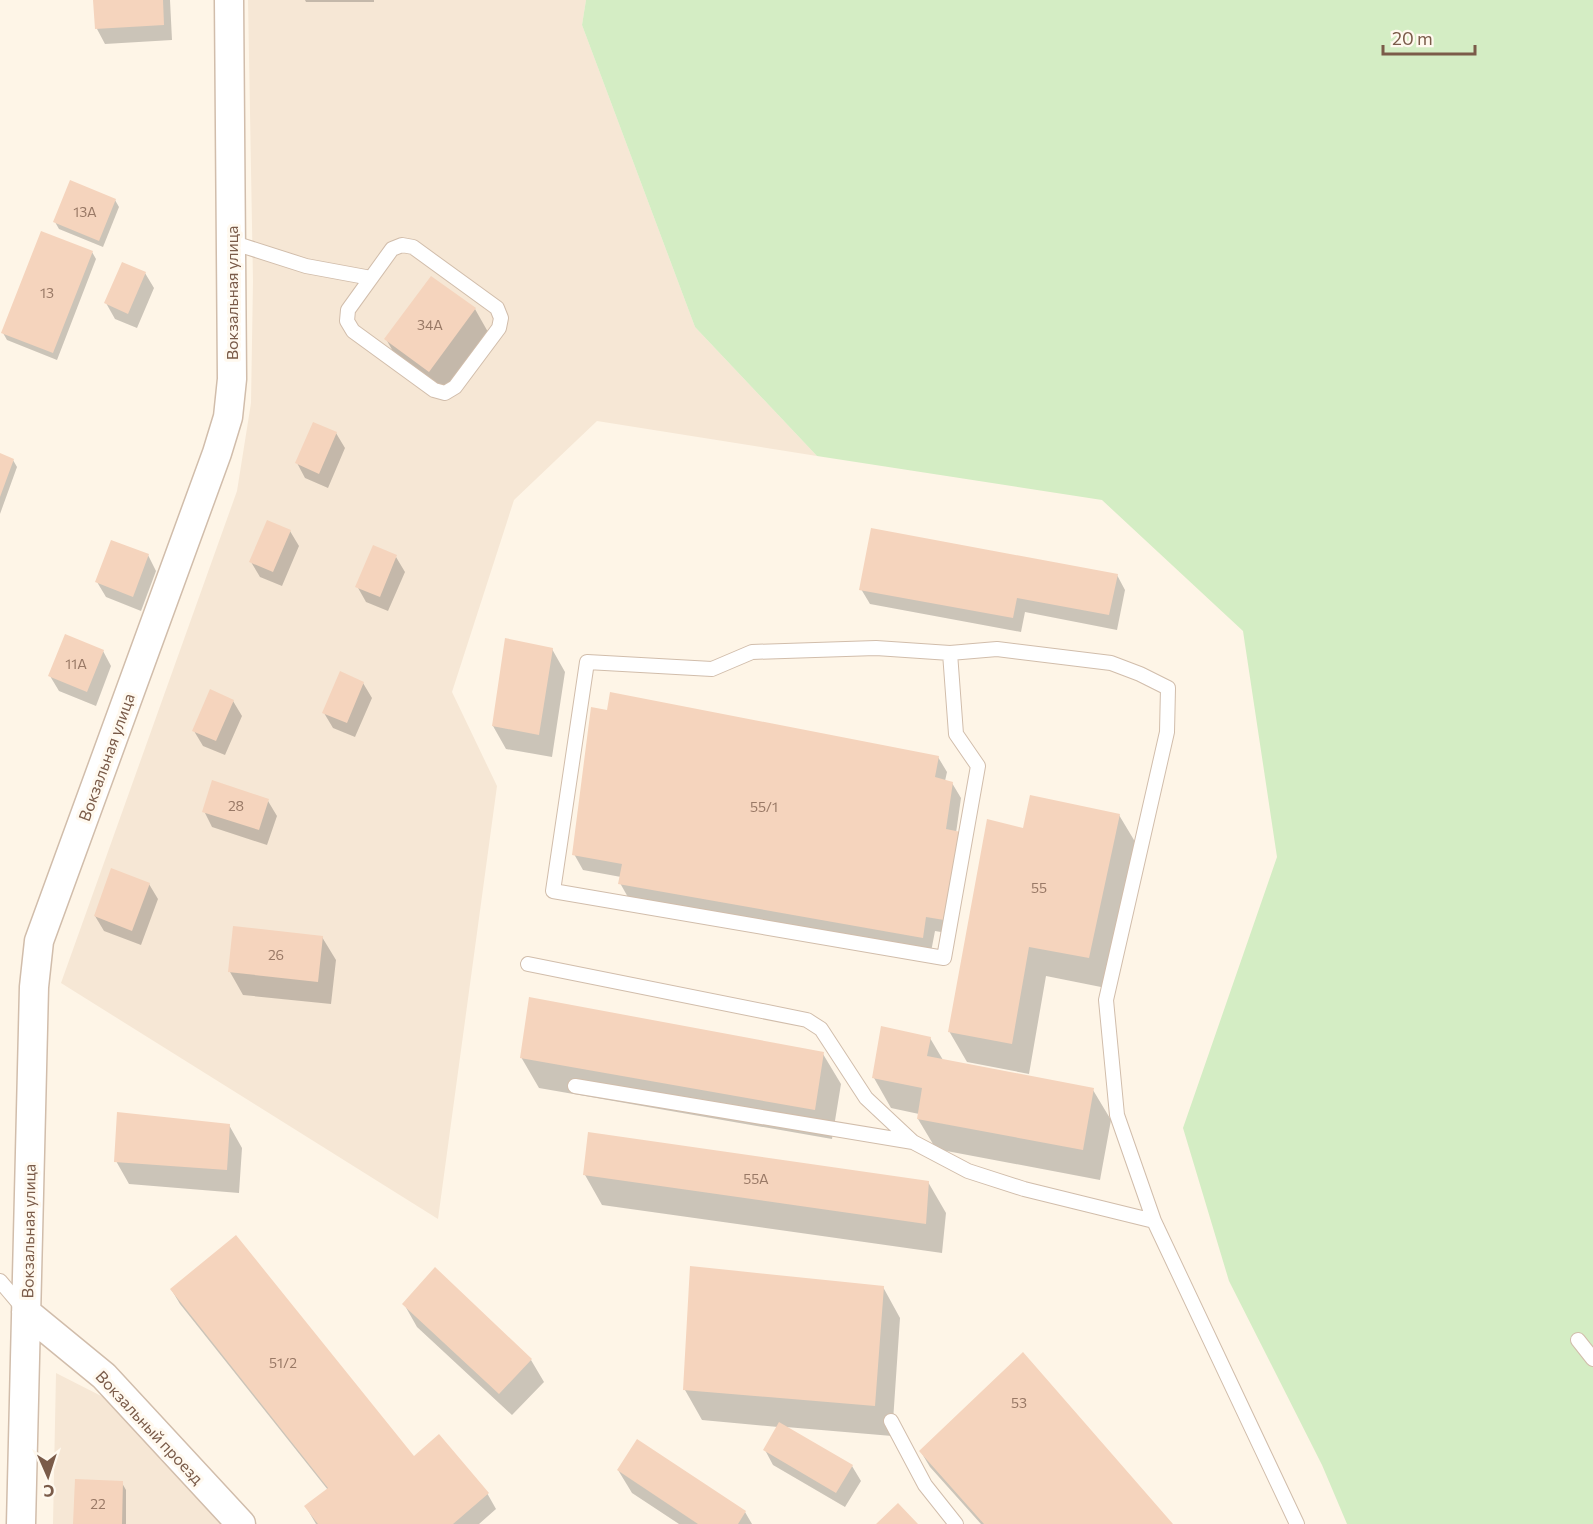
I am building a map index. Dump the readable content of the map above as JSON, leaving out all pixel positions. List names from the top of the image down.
{
  "streets": {
    "street": ["Вокзальная улица", "Вокзальный проезд"]
  },
  "crossings": [
    ["Вокзальная улица", "Вокзальный проезд"]
  ],
  "house_numbers": [
    "13А",
    "13",
    "34А",
    "11А",
    "28",
    "55/1",
    "55",
    "26",
    "55А",
    "51/2",
    "53",
    "22"
  ],
  "scale_bar": "20 m",
  "north": "bottom"
}
